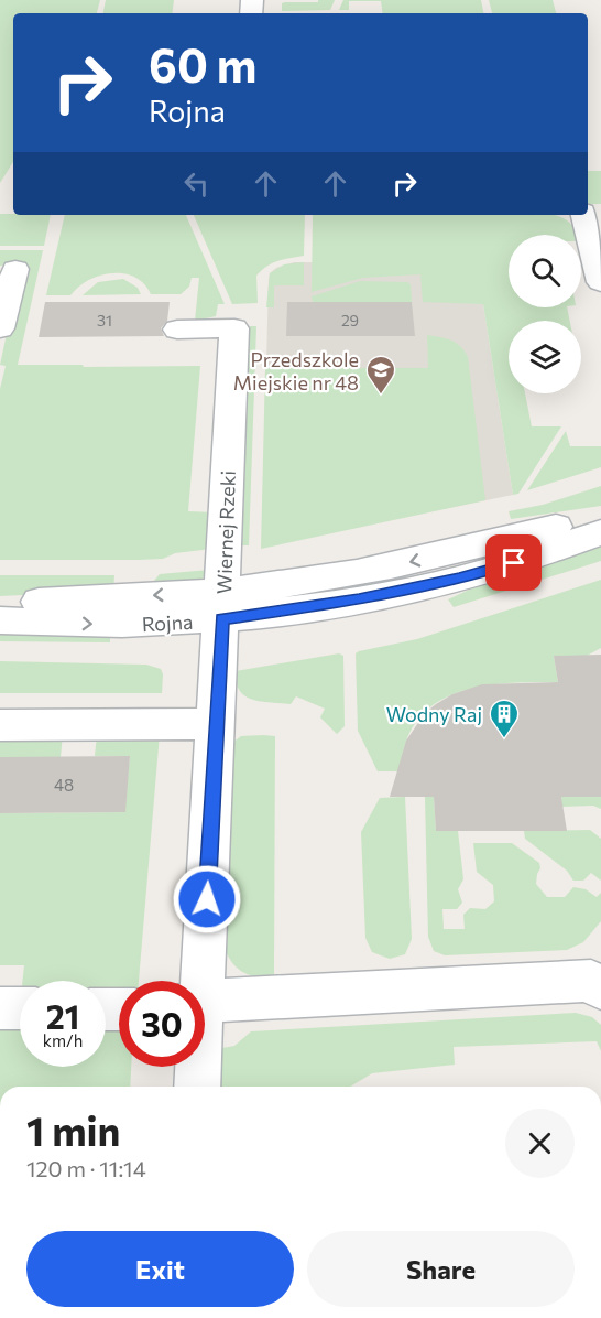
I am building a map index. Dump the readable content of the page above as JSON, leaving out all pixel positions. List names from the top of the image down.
{
  "streets": {
    "street": ["Wiernej Rzeki", "Rojna"]
  },
  "crossings": [
    ["Wiernej Rzeki", "Rojna"]
  ],
  "places": {
    "school or university": ["Przedszkole Miejskie nr 48"],
    "building": ["Wodny Raj"]
  },
  "house_numbers": ["31", "29", "48"],
  "page": {
    "turn": ["60 m", "Rojna"],
    "speed": "21 km/h",
    "limit": "30",
    "heading": ["1 min", "120 m · 11:14"],
    "buttons": ["Exit", "Share"]
  }
}
